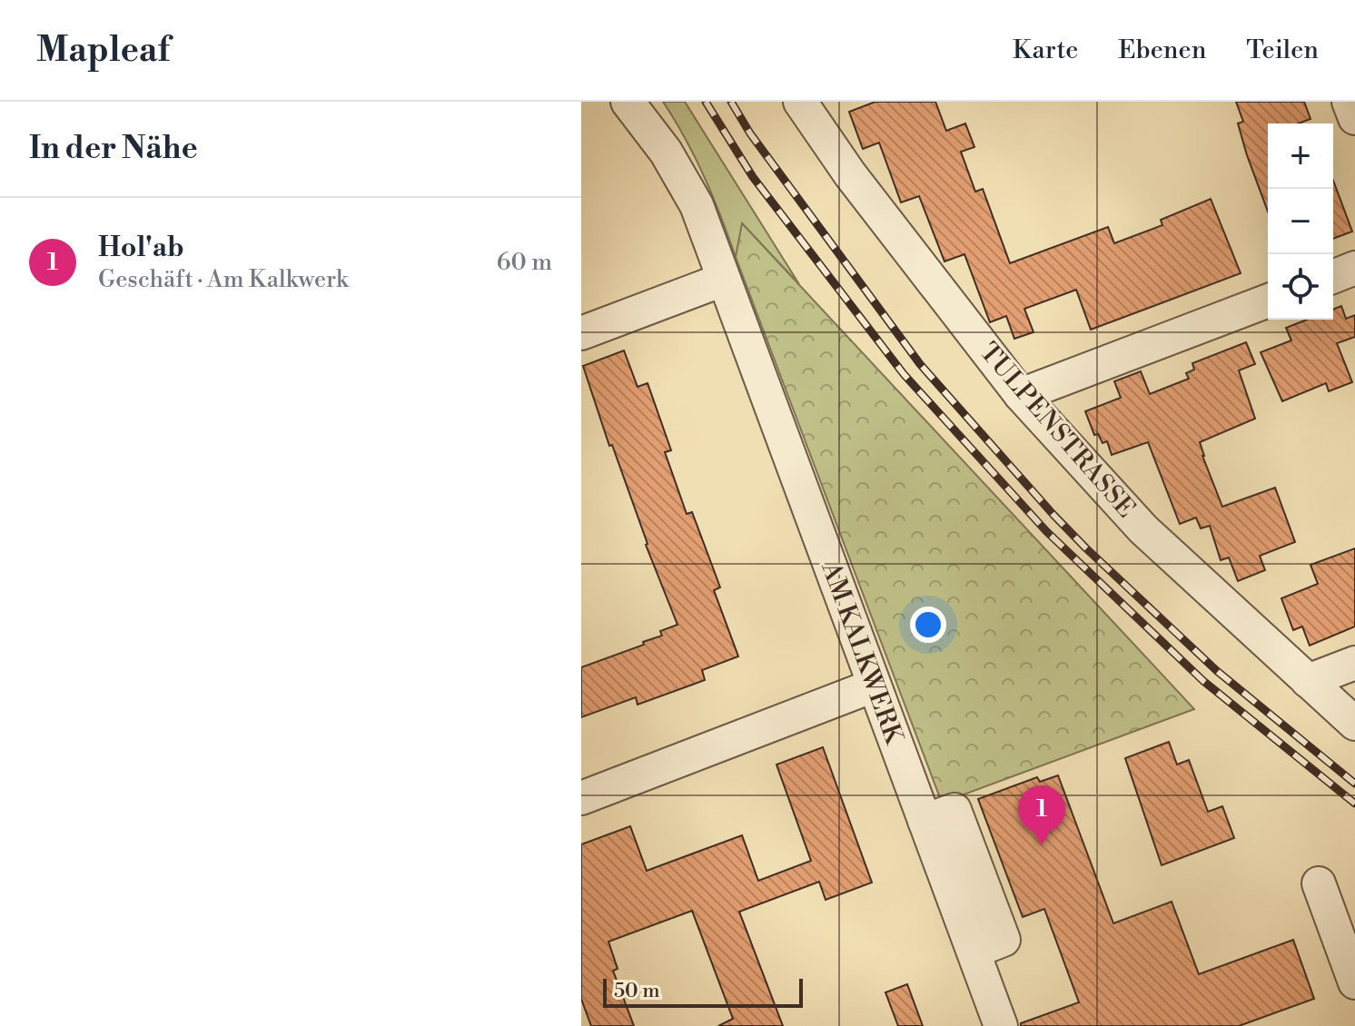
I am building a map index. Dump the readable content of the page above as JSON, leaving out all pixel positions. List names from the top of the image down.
{
  "streets": {
    "street": ["TULPENSTRASSE", "AM KALKWERK"]
  },
  "scale_bar": "50 m",
  "page": {
    "header": "Mapleaf",
    "nav": ["Karte", "Ebenen", "Teilen"],
    "heading": "In der Nähe",
    "map_buttons": ["+", "−"],
    "list": [
      {
        "mark": "1",
        "name": "Hol'ab",
        "note": "Geschäft · Am Kalkwerk",
        "value": "60 m"
      }
    ],
    "pins": "1",
    "scale": "50 m"
  }
}
